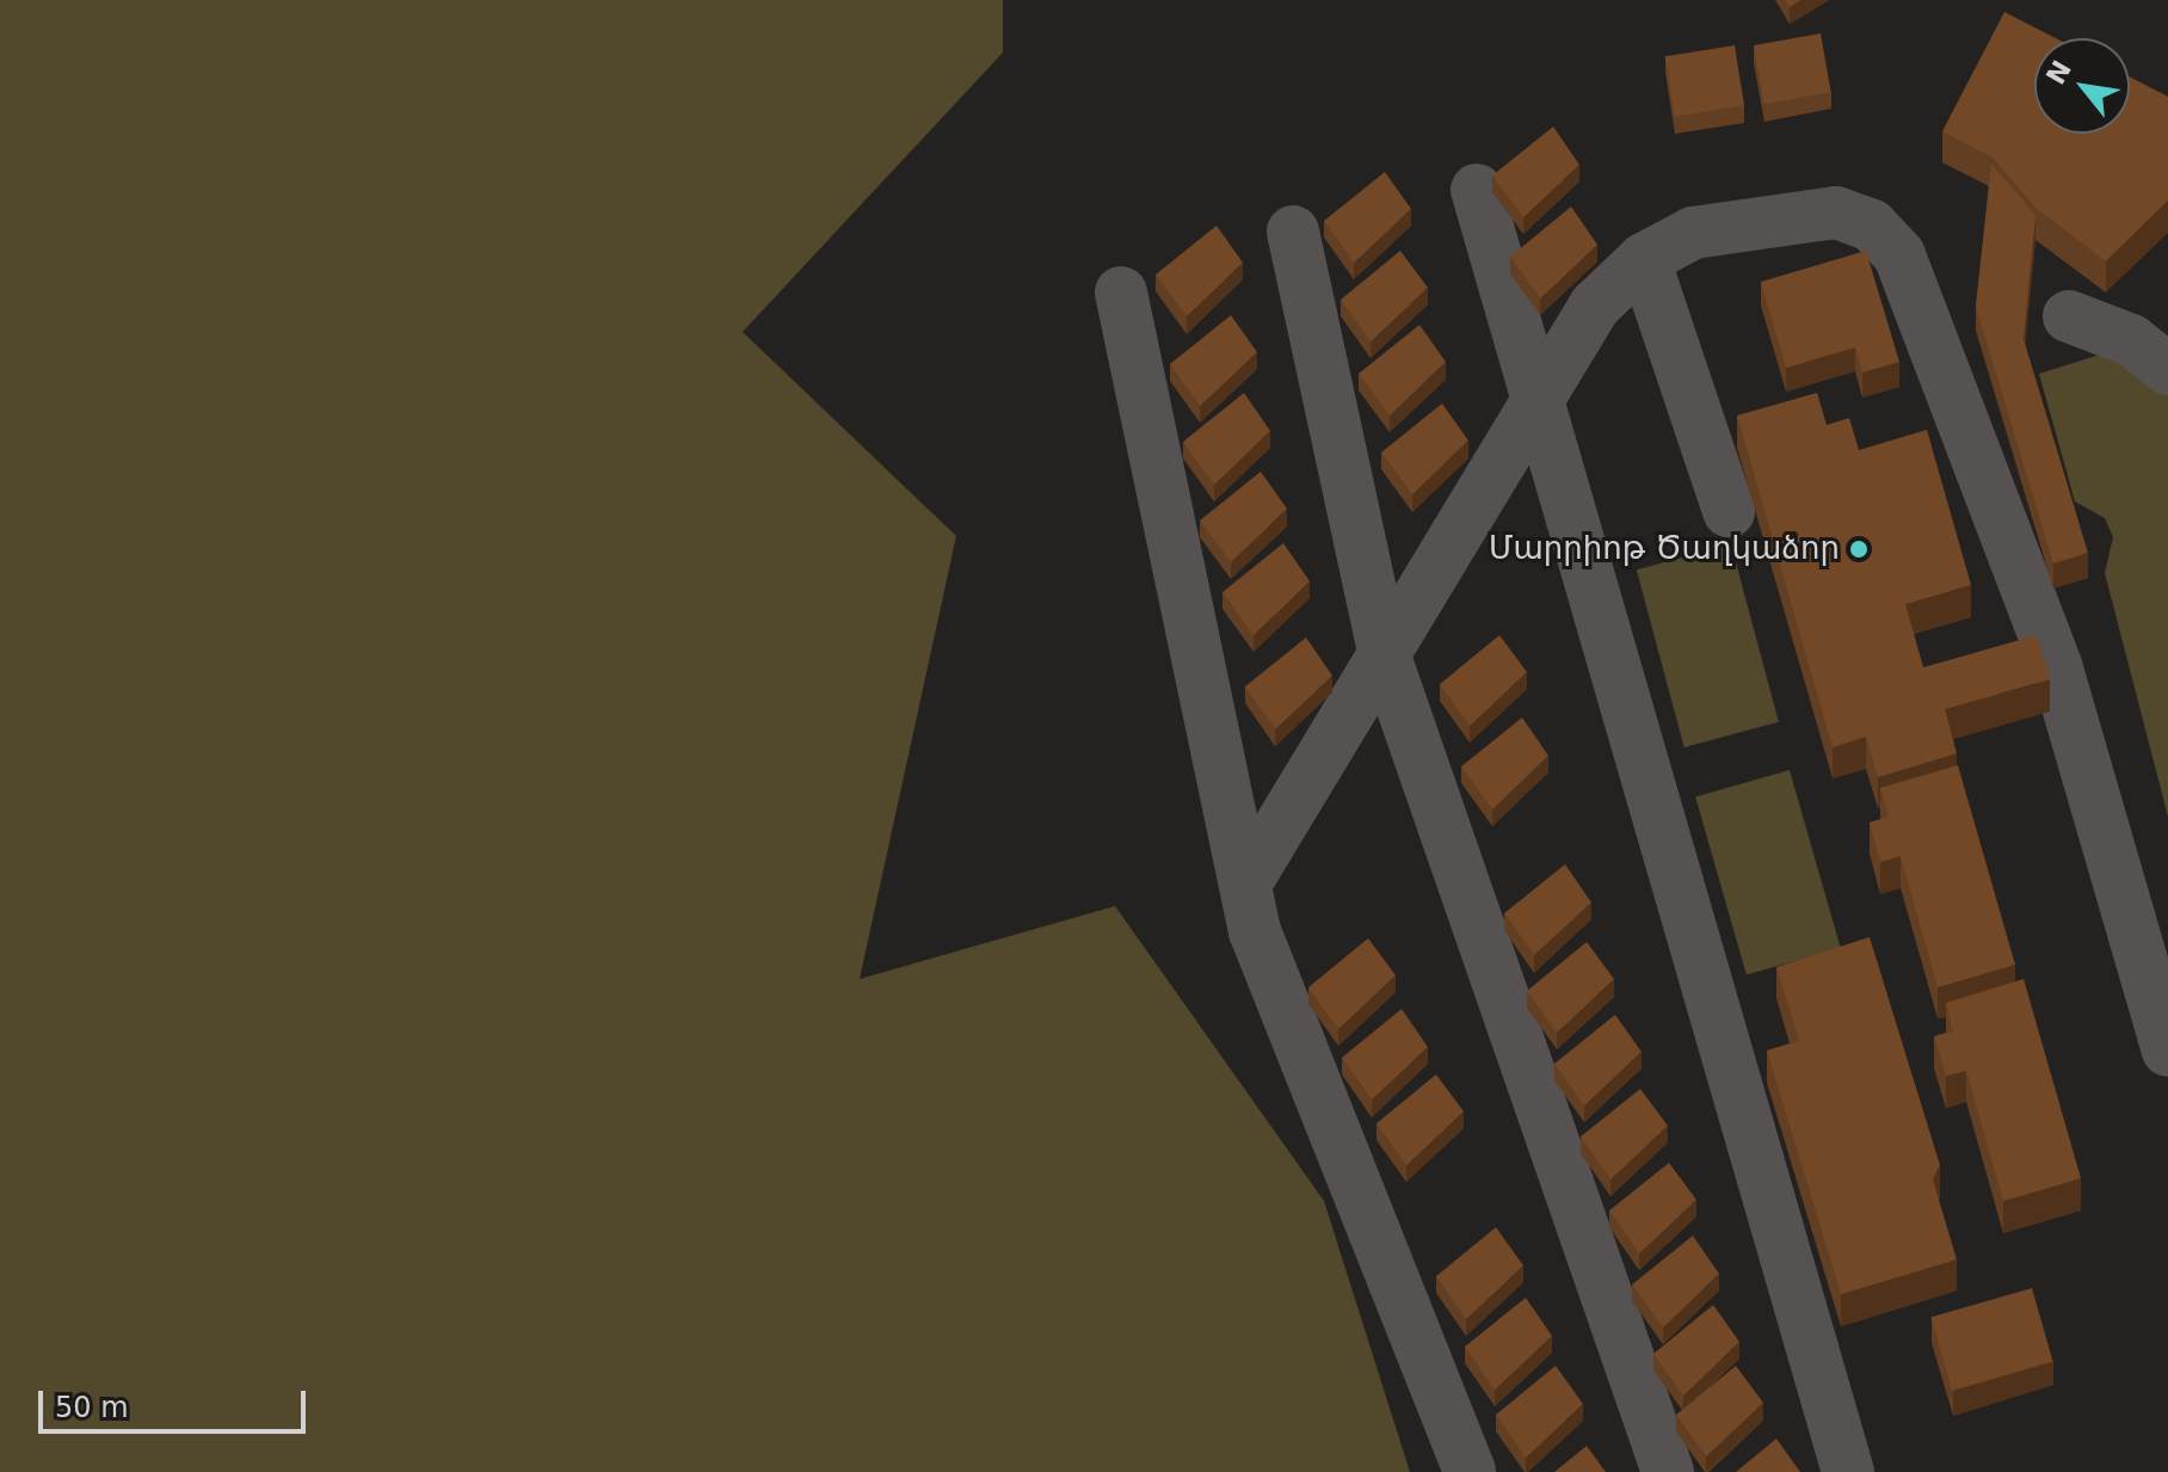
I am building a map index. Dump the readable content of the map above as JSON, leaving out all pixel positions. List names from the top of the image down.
{
  "places": ["Մարրիոթ Ծաղկաձոր"],
  "scale_bar": "50 m",
  "north": "top left"
}
